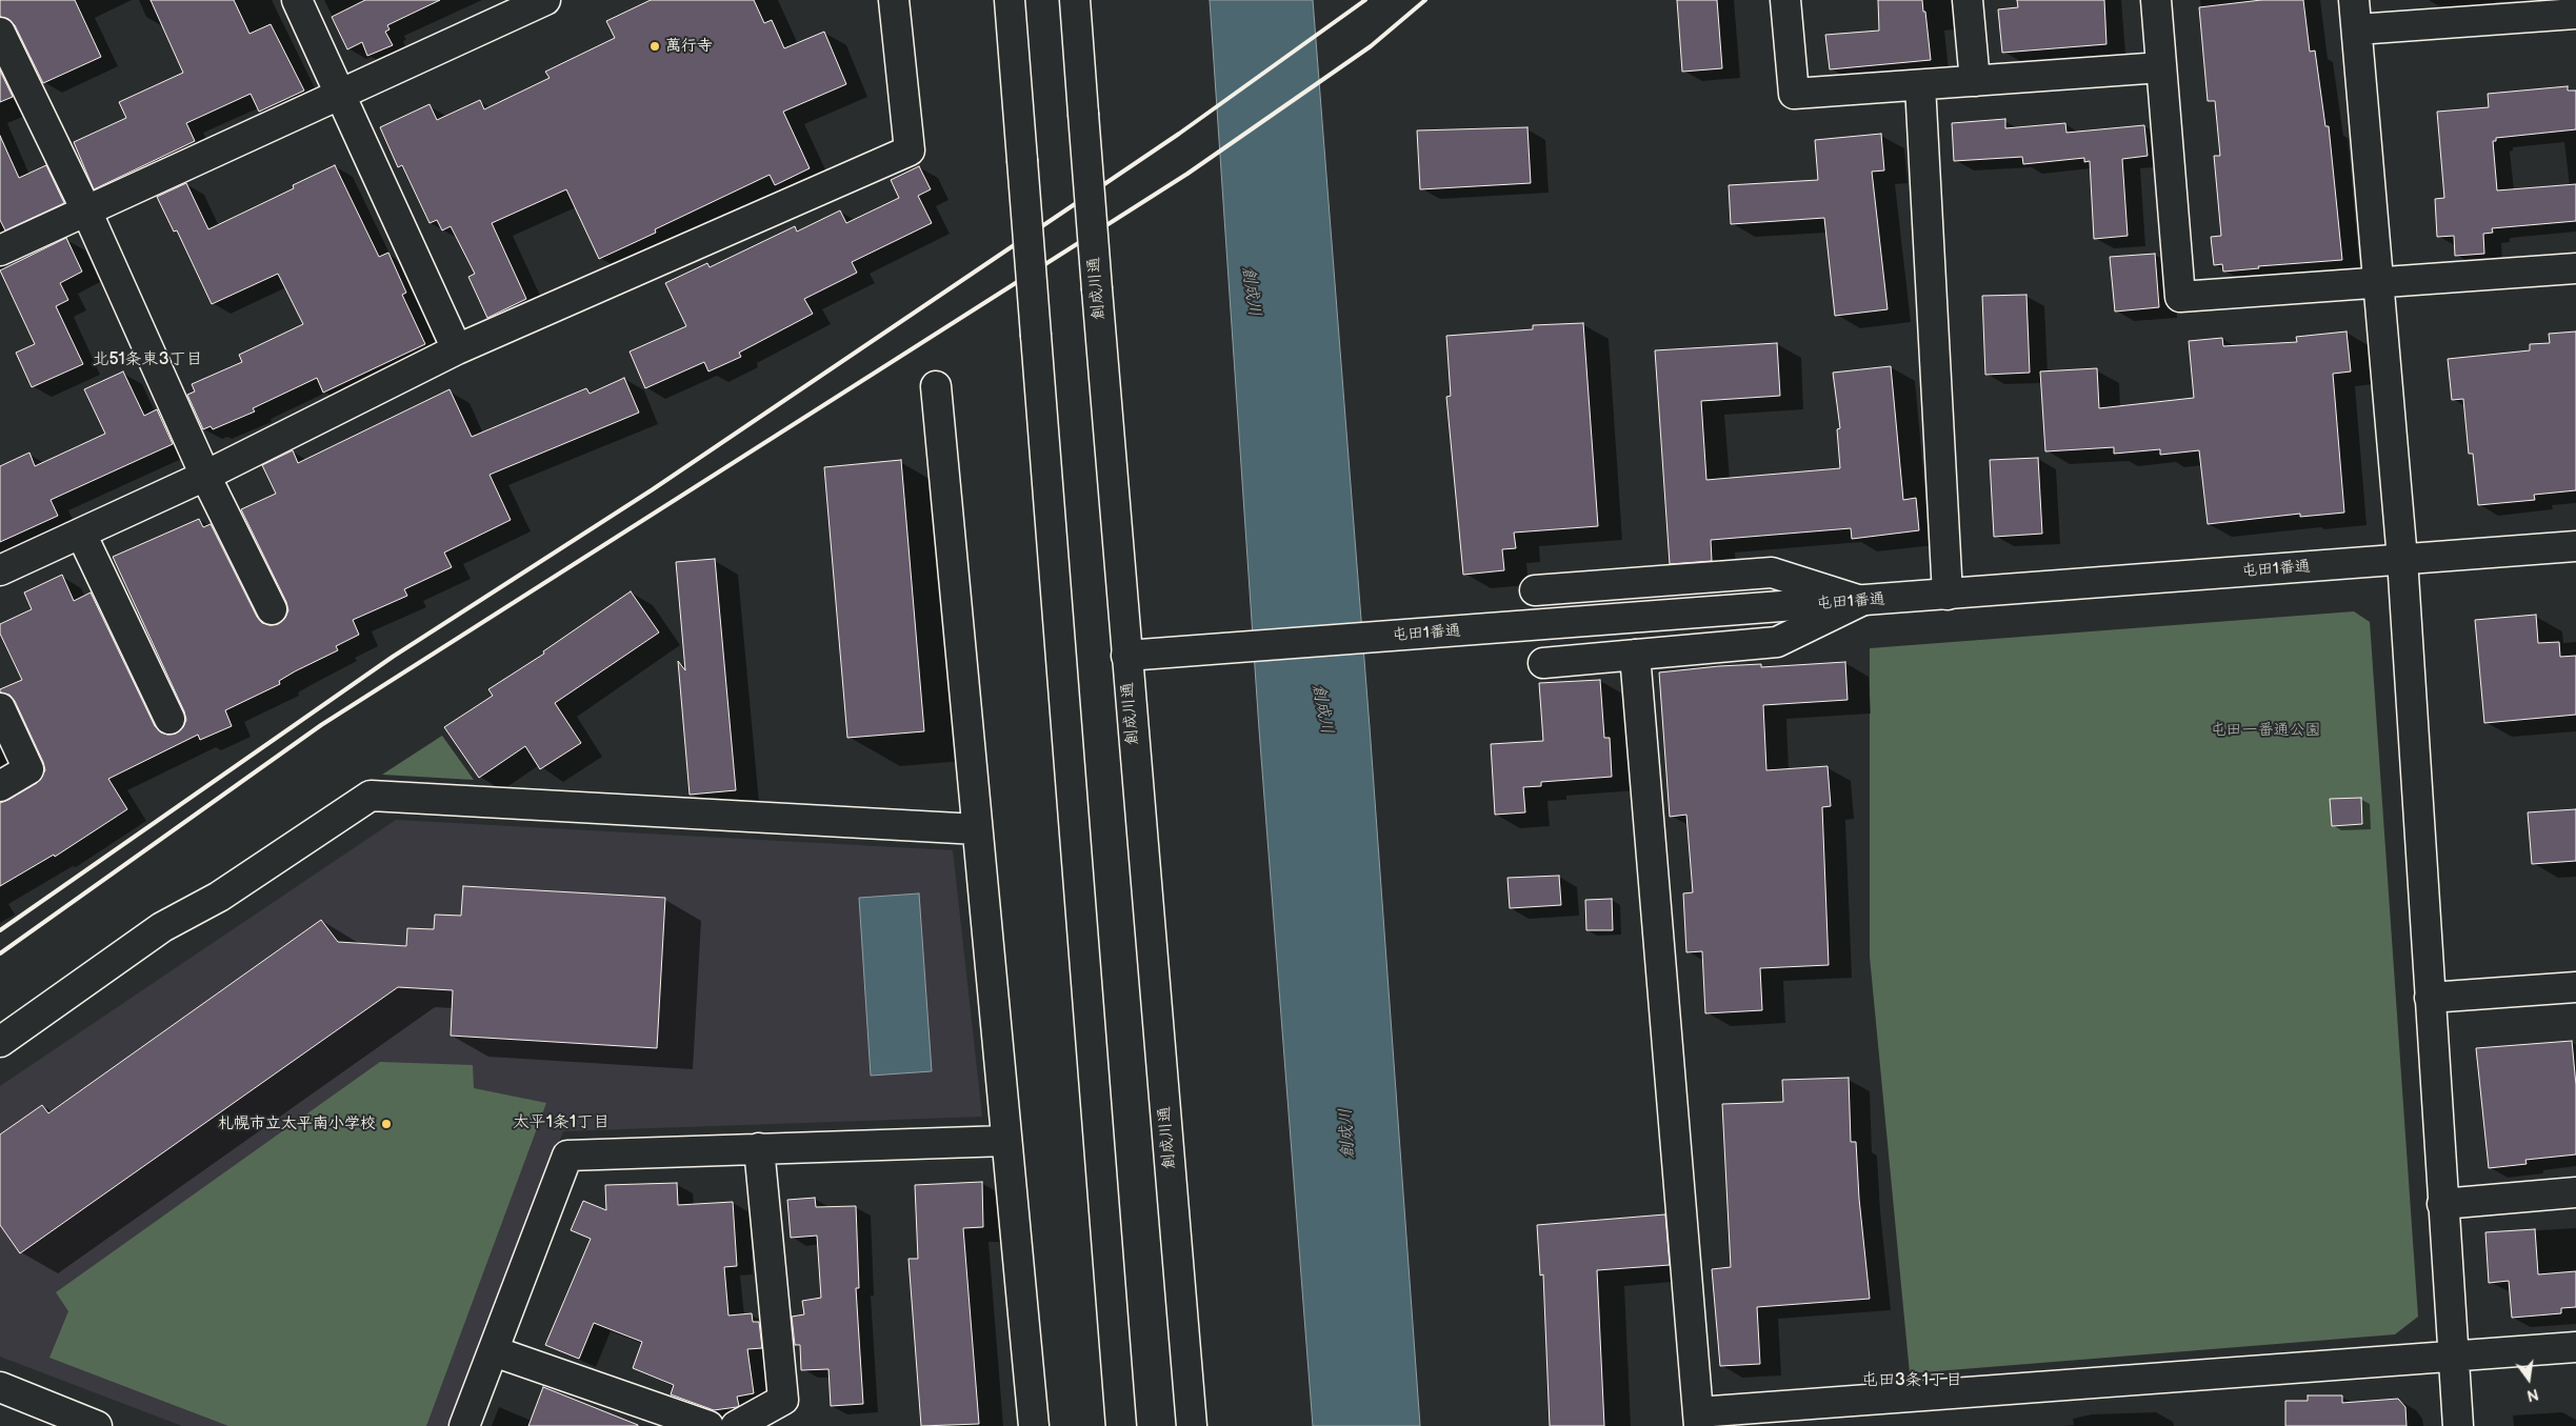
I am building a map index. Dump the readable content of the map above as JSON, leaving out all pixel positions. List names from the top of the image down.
{
  "streets": {
    "main road": ["創成川通", "屯田1番通"]
  },
  "crossings": [
    ["創成川通", "屯田1番通"]
  ],
  "districts": ["北51条東3丁目", "太平1条1丁目", "屯田3条1丁目"],
  "water": ["創成川"],
  "parks": ["屯田一番通公園"],
  "places": ["萬行寺", "札幌市立太平南小学校"],
  "north": "bottom"
}
